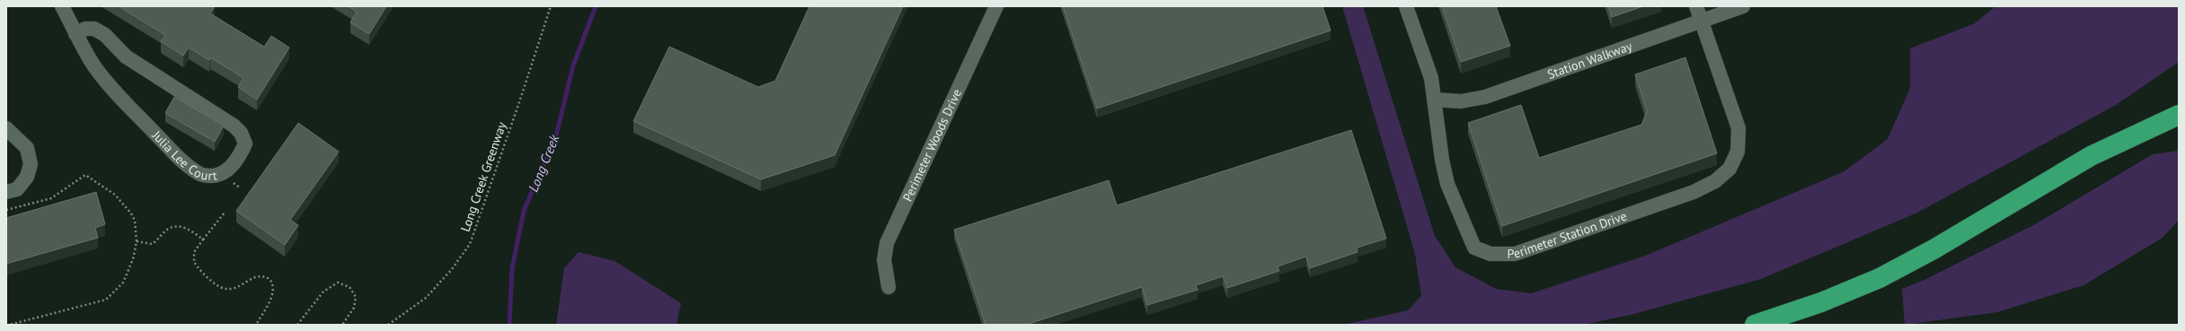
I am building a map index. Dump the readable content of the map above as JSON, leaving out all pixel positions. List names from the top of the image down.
{
  "streets": {
    "street": [
      "Station Walkway",
      "Perimeter Woods Drive",
      "Julia Lee Court",
      "Perimeter Station Drive"
    ],
    "path": ["Long Creek Greenway"]
  },
  "crossings": [
    ["Station Walkway", "Perimeter Station Drive"]
  ],
  "water": ["Long Creek"]
}
